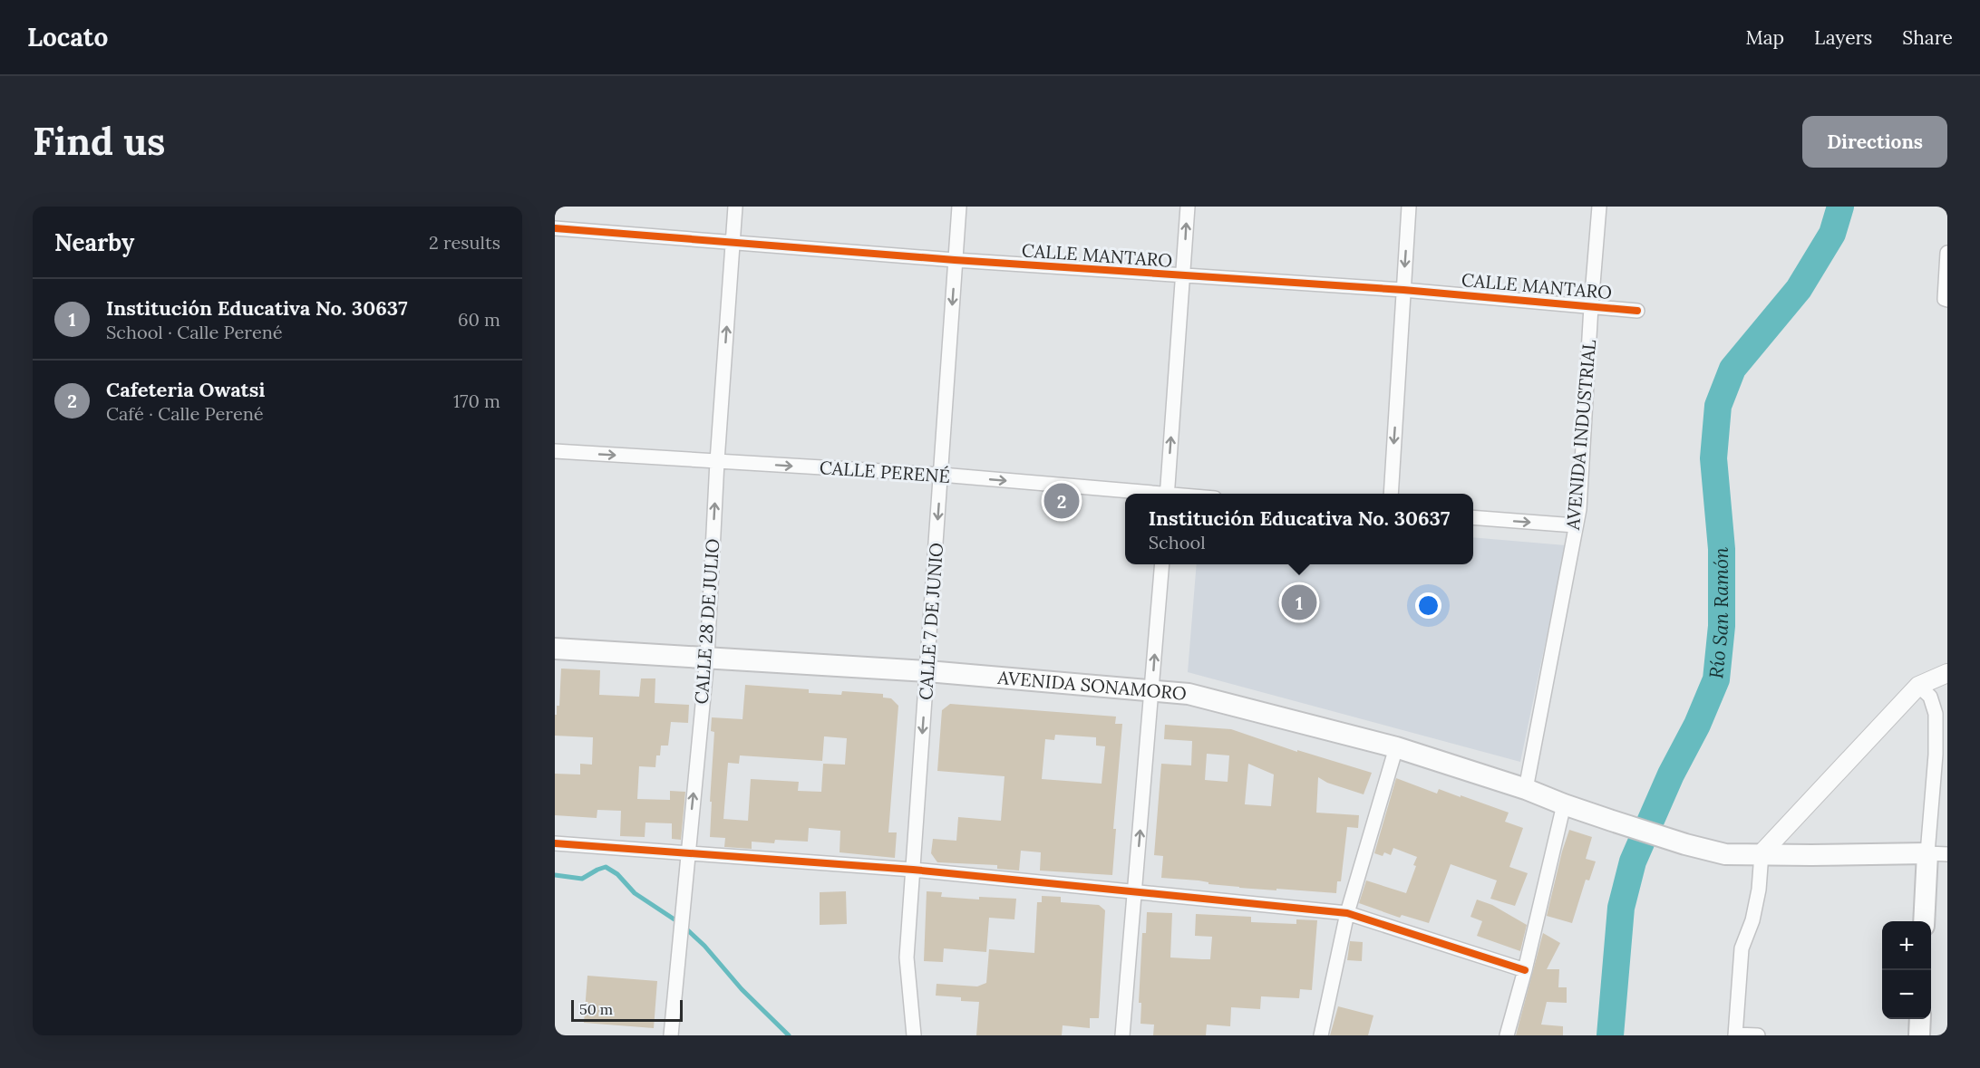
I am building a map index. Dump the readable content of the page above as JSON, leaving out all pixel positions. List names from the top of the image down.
{
  "streets": {
    "main road": ["AVENIDA SONAMORO"],
    "street": [
      "CALLE MANTARO",
      "AVENIDA INDUSTRIAL",
      "CALLE PERENÉ",
      "CALLE 28 DE JULIO",
      "CALLE 7 DE JUNIO"
    ]
  },
  "crossings": [
    ["CALLE MANTARO", "AVENIDA INDUSTRIAL"],
    ["CALLE MANTARO", "CALLE 28 DE JULIO"],
    ["CALLE MANTARO", "CALLE 7 DE JUNIO"],
    ["AVENIDA INDUSTRIAL", "AVENIDA SONAMORO"],
    ["CALLE PERENÉ", "CALLE 28 DE JULIO"],
    ["CALLE PERENÉ", "CALLE 7 DE JUNIO"],
    ["CALLE 28 DE JULIO", "AVENIDA SONAMORO"],
    ["CALLE 7 DE JUNIO", "AVENIDA SONAMORO"]
  ],
  "one_way": ["CALLE PERENÉ", "CALLE 28 DE JULIO", "CALLE 7 DE JUNIO"],
  "water": ["Río San Ramón"],
  "scale_bar": "50 m",
  "page": {
    "header": "Locato",
    "nav": ["Map", "Layers", "Share"],
    "buttons": "Directions",
    "title": "Find us",
    "heading": ["Nearby", "2 results"],
    "list": [
      {
        "mark": "1",
        "name": "Institución Educativa No. 30637",
        "note": "School · Calle Perené",
        "value": "60 m"
      },
      {
        "mark": "2",
        "name": "Cafeteria Owatsi",
        "note": "Café · Calle Perené",
        "value": "170 m"
      }
    ],
    "pins": ["2", "1"],
    "popup": ["Institución Educativa No. 30637", "School"],
    "map_buttons": ["+", "−"],
    "scale": "50 m"
  }
}
